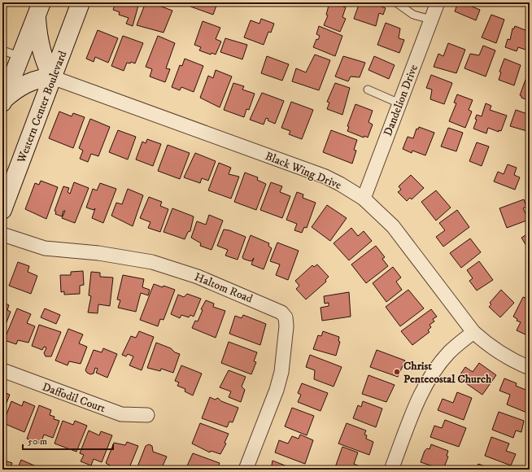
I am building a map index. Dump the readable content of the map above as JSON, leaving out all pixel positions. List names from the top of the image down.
{
  "streets": {
    "main road": ["Western Center Boulevard"],
    "street": [
      "Dandelion Drive",
      "Black Wing Drive",
      "Haltom Road",
      "Daffodil Court"
    ]
  },
  "crossings": [
    ["Dandelion Drive", "Black Wing Drive"],
    ["Western Center Boulevard", "Black Wing Drive"]
  ],
  "places": ["Christ Pentecostal Church"],
  "scale_bar": "50 m"
}
